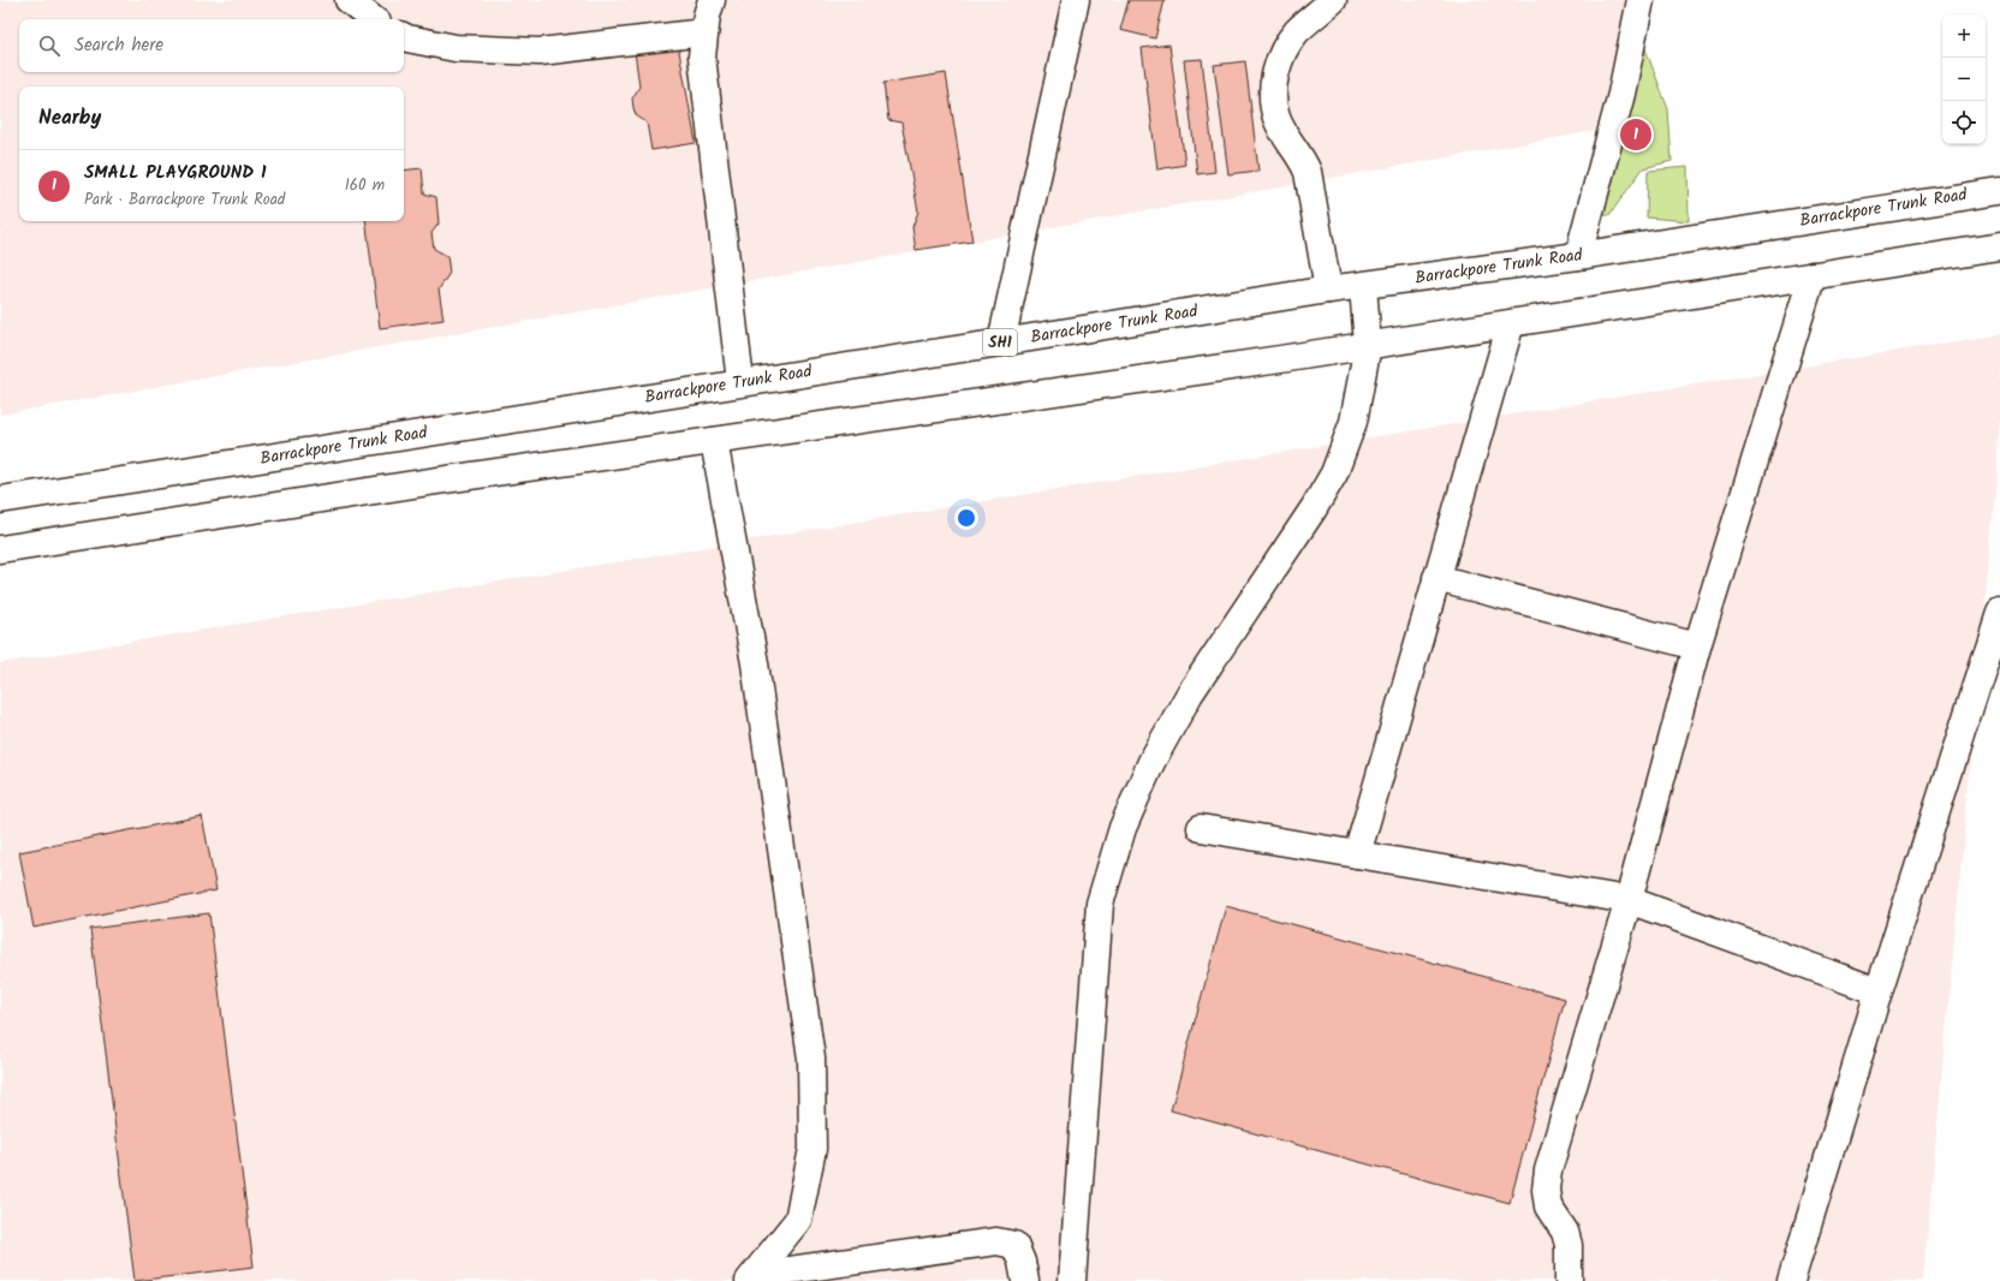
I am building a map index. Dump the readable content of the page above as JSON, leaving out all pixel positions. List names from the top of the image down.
{
  "streets": {
    "main road": ["Barrackpore Trunk Road", "SH1"]
  },
  "page": {
    "map_buttons": ["+", "−"],
    "search": "Search here",
    "heading": "Nearby",
    "pins": "1",
    "list": [
      {
        "mark": "1",
        "name": "SMALL PLAYGROUND 1",
        "note": "Park · Barrackpore Trunk Road",
        "value": "160 m"
      }
    ]
  }
}
